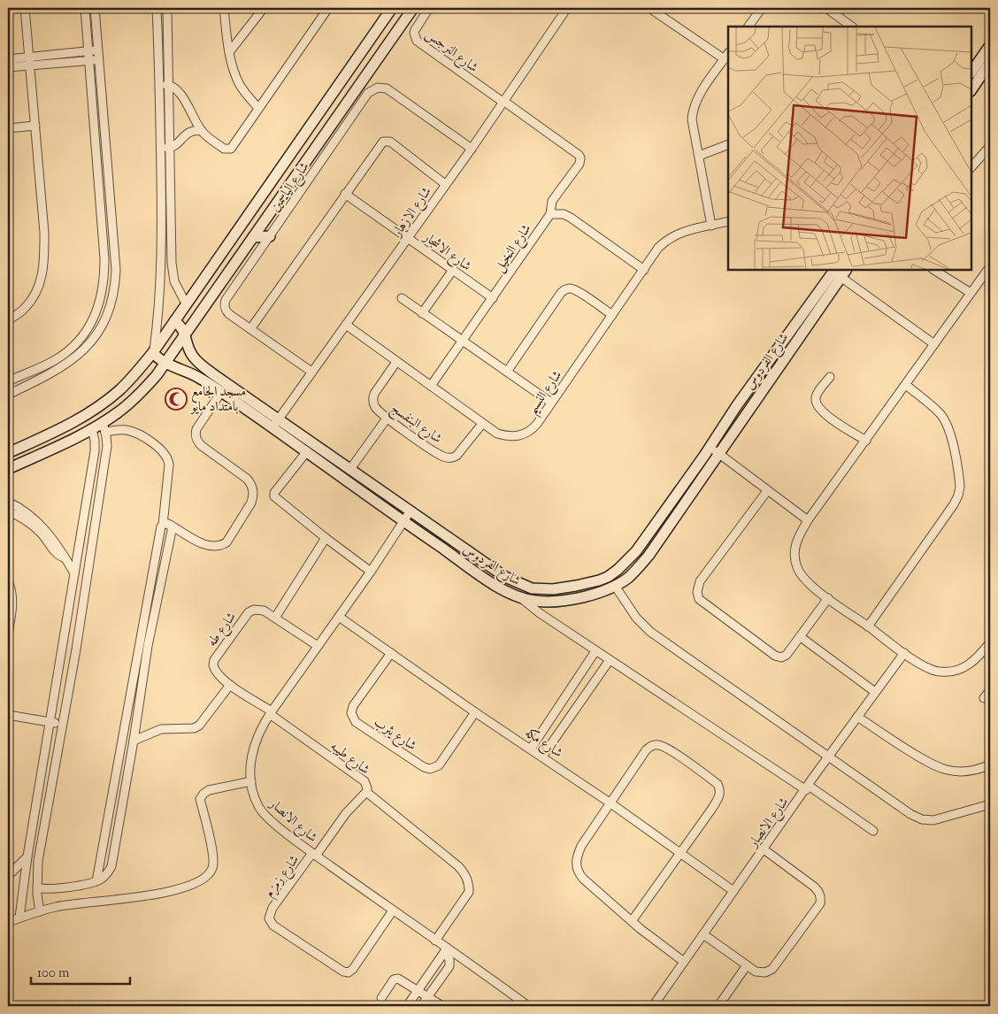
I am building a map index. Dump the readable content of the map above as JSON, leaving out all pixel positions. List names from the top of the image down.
{
  "streets": {
    "street": [
      "شارع النرجس",
      "شارع الياسمين",
      "شارع الازهار",
      "شارع النخيل",
      "شارع الاشجار",
      "شارع الفردوس",
      "شارع النسيم",
      "شارع البنفسج",
      "شارع طه",
      "شارع يثرب",
      "شارع مكه",
      "شارع طيبه",
      "شارع الانصار",
      "شارع زمزم"
    ]
  },
  "crossings": [
    ["شارع النرجس", "شارع الازهار"],
    ["شارع النرجس", "شارع النخيل"],
    ["شارع الياسمين", "شارع الازهار"],
    ["شارع الازهار", "شارع الاشجار"],
    ["شارع الازهار", "شارع الفردوس"],
    ["شارع الازهار", "شارع النسيم"],
    ["شارع النخيل", "شارع الاشجار"],
    ["شارع النخيل", "شارع النسيم"],
    ["شارع الفردوس", "شارع الانصار"],
    ["شارع النسيم", "شارع البنفسج"],
    ["شارع طه", "شارع طيبه"],
    ["شارع طه", "شارع الانصار"],
    ["شارع يثرب", "شارع مكه"],
    ["شارع مكه", "شارع الانصار"],
    ["شارع طيبه", "شارع الانصار"],
    ["شارع طيبه", "شارع زمزم"],
    ["شارع الانصار", "شارع زمزم"]
  ],
  "places": {
    "mosque": ["مسجد الجامع بامتداد مايو"]
  },
  "scale_bar": "100 m"
}
